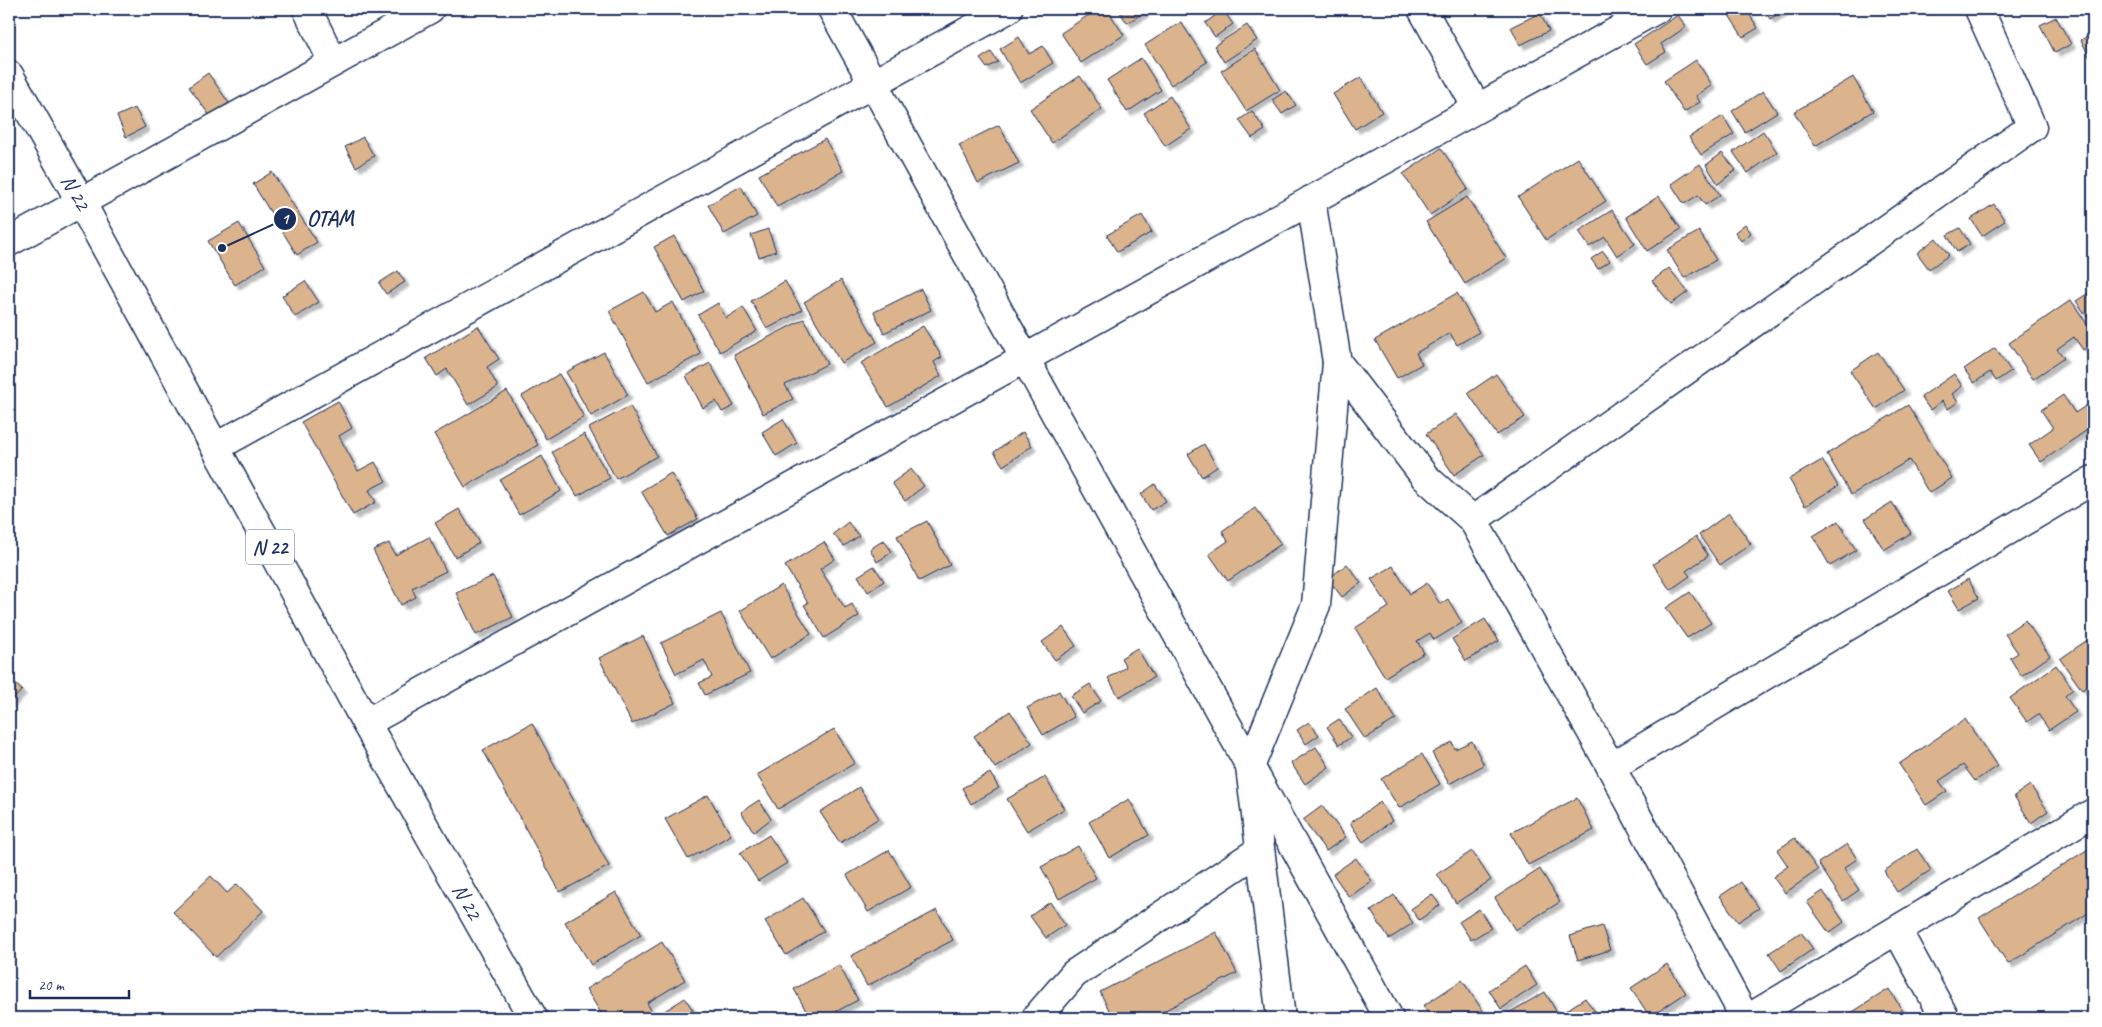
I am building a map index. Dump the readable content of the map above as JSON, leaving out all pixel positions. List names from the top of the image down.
{
  "streets": {
    "street": ["N 22"]
  },
  "places": ["OTAM"],
  "scale_bar": "20 m"
}
